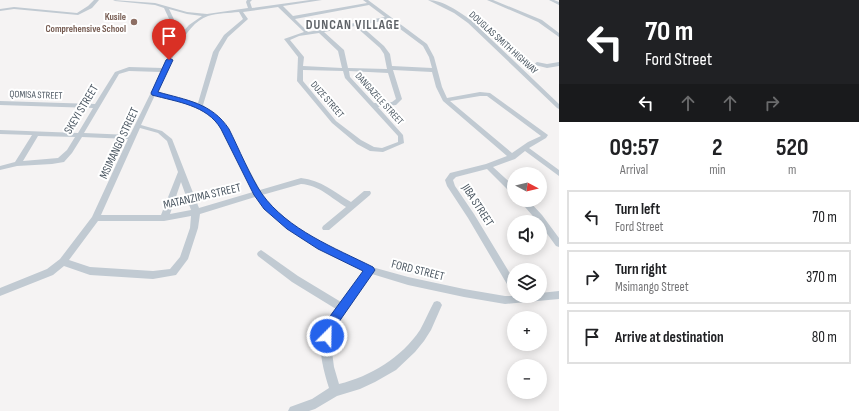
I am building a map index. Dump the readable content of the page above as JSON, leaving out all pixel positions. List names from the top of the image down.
{
  "streets": {
    "street": [
      "DOUGLAS SMITH HIGHWAY",
      "QOMISA STREET",
      "DANGAZELE STREET",
      "DUZE STREET",
      "SKEYI STREET",
      "MSIMANGO STREET",
      "MATANZIMA STREET",
      "JIBA STREET",
      "FORD STREET"
    ]
  },
  "crossings": [
    ["QOMISA STREET", "SKEYI STREET"],
    ["DANGAZELE STREET", "DUZE STREET"],
    ["SKEYI STREET", "MSIMANGO STREET"],
    ["MSIMANGO STREET", "MATANZIMA STREET"],
    ["MSIMANGO STREET", "FORD STREET"],
    ["MATANZIMA STREET", "FORD STREET"]
  ],
  "districts": ["DUNCAN VILLAGE"],
  "places": ["Kusile Comprehensive School"],
  "north": "right",
  "page": {
    "turn": ["70 m", "Ford Street"],
    "eta": [
      "09:57",
      "Arrival",
      "2",
      "min",
      "520",
      "m"
    ],
    "map_buttons": ["+", "−"],
    "list": [
      {
        "name": "Turn left",
        "note": "Ford Street",
        "value": "70 m"
      },
      {
        "name": "Turn right",
        "note": "Msimango Street",
        "value": "370 m"
      },
      {
        "name": "Arrive at destination",
        "value": "80 m"
      }
    ]
  }
}
